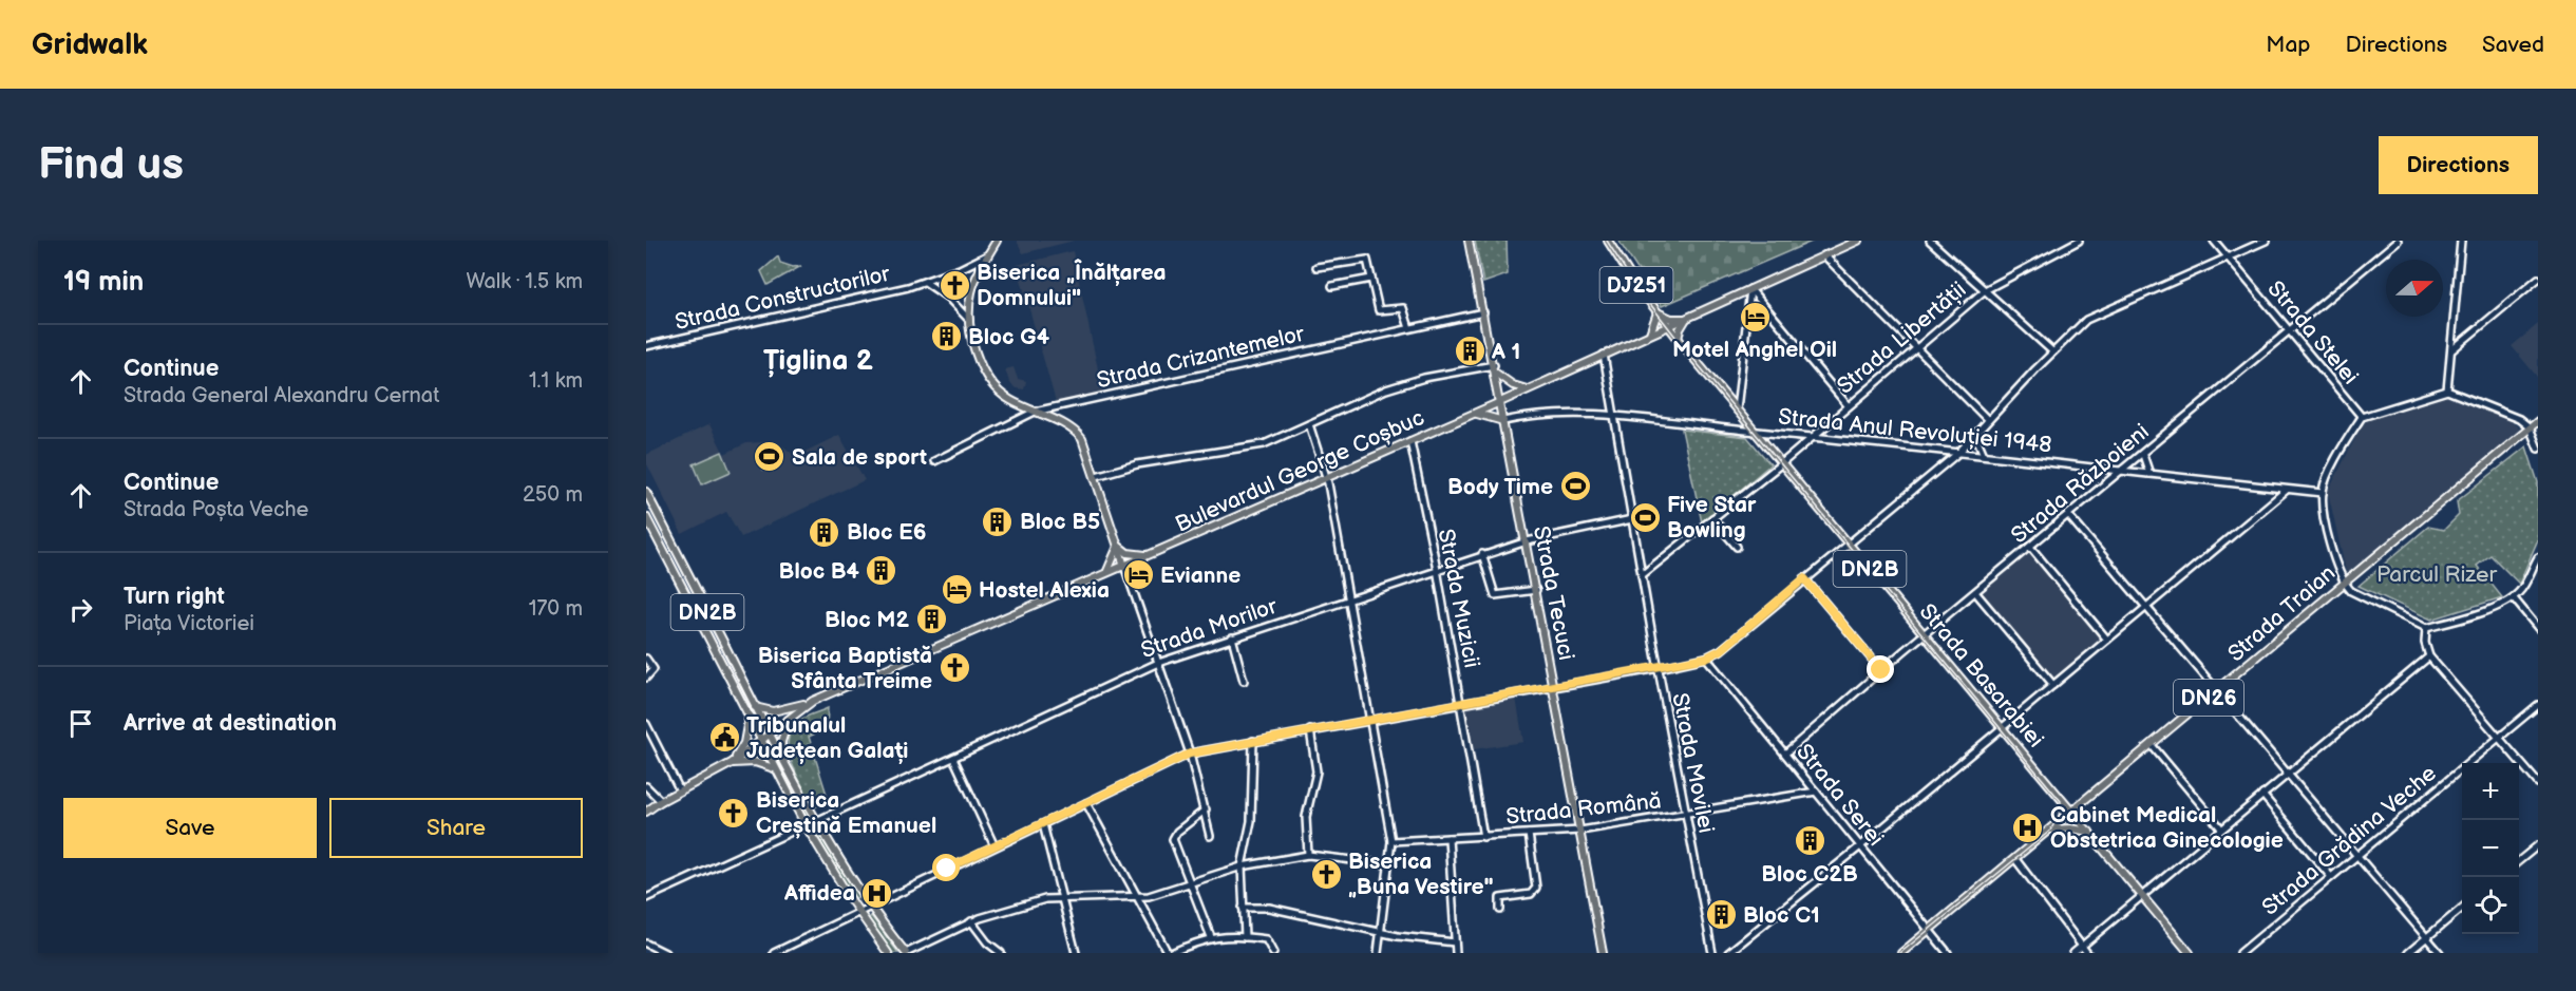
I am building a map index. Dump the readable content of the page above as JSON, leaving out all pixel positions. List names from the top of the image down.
{
  "streets": {
    "main road": [
      "DJ251",
      "Bulevardul George Coșbuc",
      "DN2B",
      "Strada Tecuci",
      "Strada Traian",
      "Strada Basarabiei",
      "DN26"
    ],
    "street": [
      "Strada Constructorilor",
      "Strada Stelei",
      "Strada Libertății",
      "Strada Crizantemelor",
      "Strada Anul Revoluției 1948",
      "Strada Războieni",
      "Strada Muzicii",
      "Strada Morilor",
      "Strada Movilei",
      "Strada Serei",
      "Strada Română",
      "Strada Grădina Veche"
    ]
  },
  "crossings": [
    ["Strada Stelei", "Strada Războieni"],
    ["Strada Libertății", "Strada Anul Revoluției 1948"],
    ["Strada Libertății", "Strada Basarabiei"],
    ["Strada Libertății", "Strada Movilei"],
    ["Strada Crizantemelor", "Strada Tecuci"],
    ["Strada Anul Revoluției 1948", "Strada Războieni"],
    ["Strada Anul Revoluției 1948", "Strada Tecuci"],
    ["Strada Anul Revoluției 1948", "Strada Basarabiei"],
    ["Strada Anul Revoluției 1948", "Strada Movilei"],
    ["Bulevardul George Coșbuc", "DN2B"],
    ["Bulevardul George Coșbuc", "Strada Tecuci"],
    ["Bulevardul George Coșbuc", "Strada Muzicii"],
    ["Bulevardul George Coșbuc", "Strada Basarabiei"],
    ["Bulevardul George Coșbuc", "Strada Movilei"],
    ["Strada Războieni", "Strada Basarabiei"],
    ["Strada Războieni", "Strada Serei"],
    ["Strada Tecuci", "Strada Morilor"],
    ["Strada Tecuci", "Strada Română"],
    ["Strada Muzicii", "Strada Morilor"],
    ["Strada Muzicii", "Strada Română"],
    ["Strada Traian", "Strada Basarabiei"],
    ["Strada Traian", "Strada Serei"],
    ["Strada Morilor", "Strada Movilei"],
    ["Strada Movilei", "Strada Română"],
    ["Strada Serei", "Strada Română"]
  ],
  "districts": ["Țiglina 2"],
  "parks": ["Parcul Rizer"],
  "places": {
    "church": [
      "Biserica „Înălțarea Domnului\"",
      "Biserica Baptistă Sfânta Treime",
      "Biserica Creștină Emanuel",
      "Biserica „Buna Vestire\""
    ],
    "hotel": ["Motel Anghel Oil", "Evianne", "Hostel Alexia"],
    "building": [
      "Bloc G4",
      "A 1",
      "Bloc B5",
      "Bloc E6",
      "Bloc B4",
      "Bloc M2",
      "Bloc C2B",
      "Bloc C1"
    ],
    "sports": ["Sala de sport", "Body Time", "Five Star Bowling"],
    "public building": ["Tribunalul Județean Galați"],
    "hospital": ["Cabinet Medical Obstetrica Ginecologie", "Affidea"]
  },
  "north": "right",
  "page": {
    "header": "Gridwalk",
    "nav": ["Map", "Directions", "Saved"],
    "buttons": [
      "Directions",
      ["Save", "Share"]
    ],
    "title": "Find us",
    "heading": ["19 min", "Walk · 1.5 km"],
    "list": [
      ["Continue", "Strada General Alexandru Cernat", "1.1 km"],
      ["Continue", "Strada Poșta Veche", "250 m"],
      ["Turn right", "Piața Victoriei", "170 m"],
      "Arrive at destination"
    ],
    "map_buttons": ["+", "−"]
  }
}
